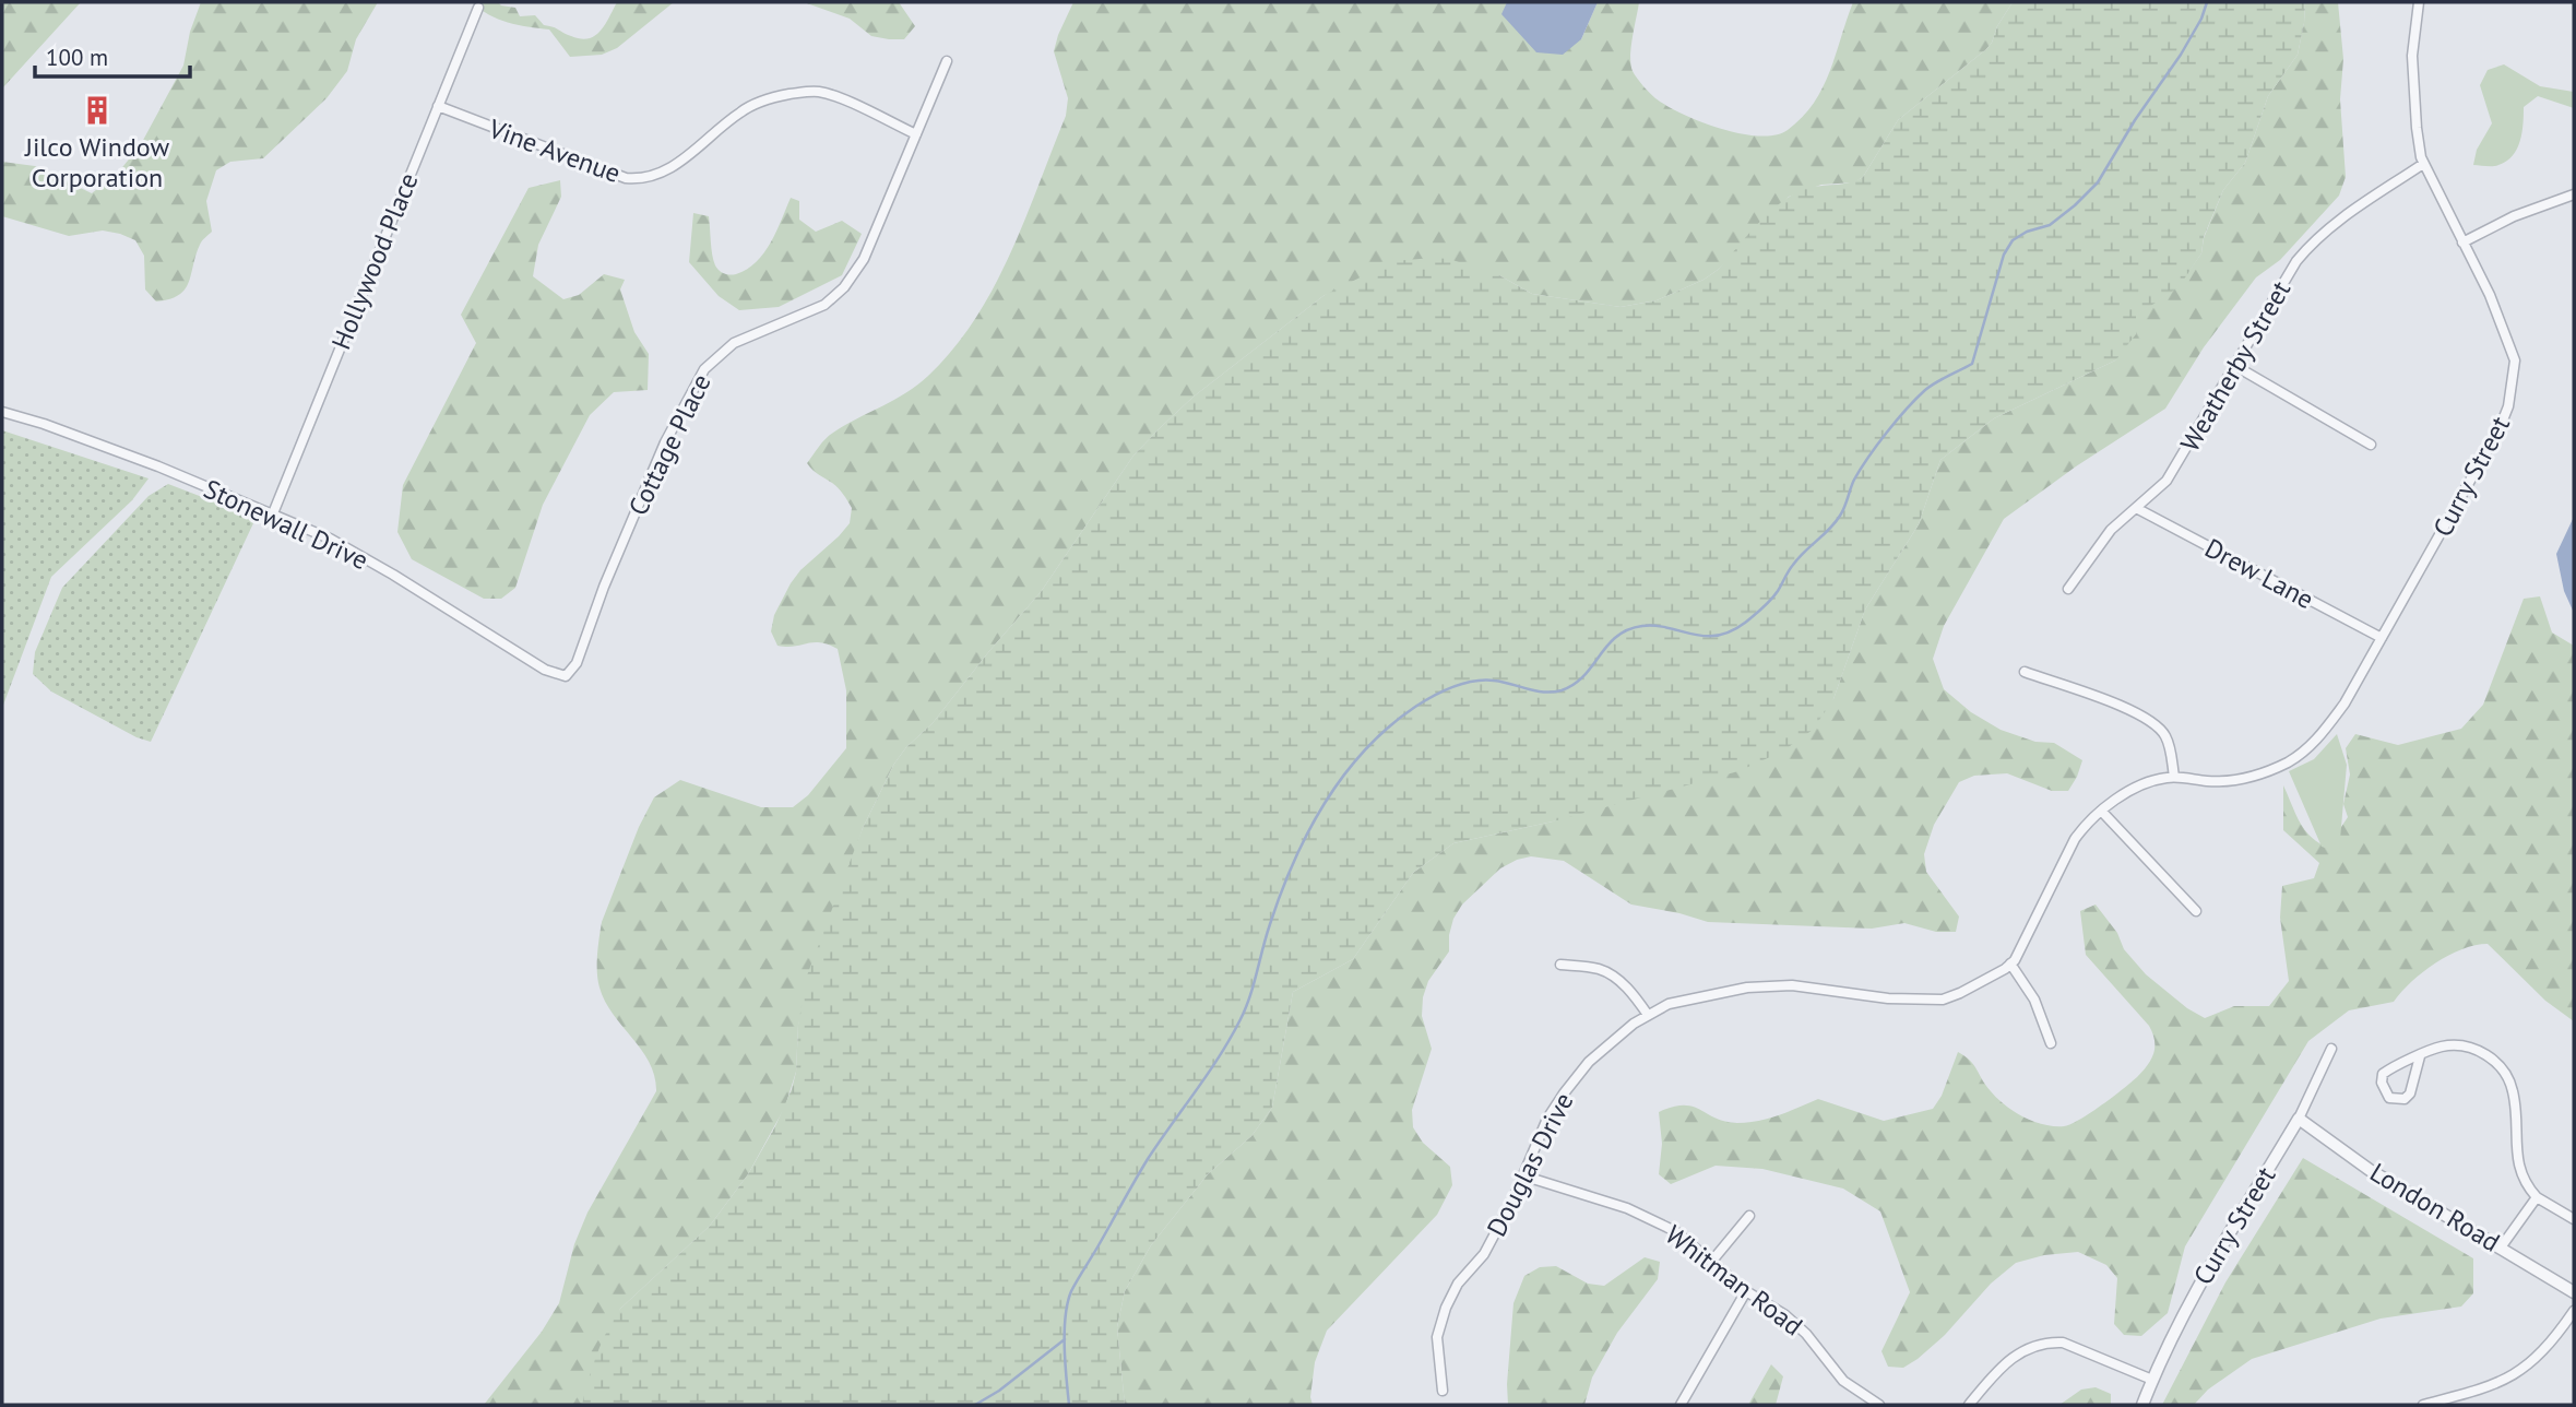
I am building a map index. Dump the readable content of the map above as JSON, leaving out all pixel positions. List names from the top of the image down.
{
  "streets": {
    "street": [
      "Vine Avenue",
      "Hollywood Place",
      "Weatherby Street",
      "Cottage Place",
      "Curry Street",
      "Stonewall Drive",
      "Drew Lane",
      "Douglas Drive",
      "London Road",
      "Whitman Road"
    ]
  },
  "crossings": [
    ["Vine Avenue", "Hollywood Place"],
    ["Vine Avenue", "Cottage Place"],
    ["Hollywood Place", "Stonewall Drive"],
    ["Weatherby Street", "Curry Street"],
    ["Weatherby Street", "Drew Lane"],
    ["Cottage Place", "Stonewall Drive"],
    ["Curry Street", "Drew Lane"],
    ["Curry Street", "Douglas Drive"],
    ["Curry Street", "London Road"],
    ["Douglas Drive", "Whitman Road"]
  ],
  "places": {
    "building": ["Jilco Window Corporation"]
  },
  "scale_bar": "100 m"
}
